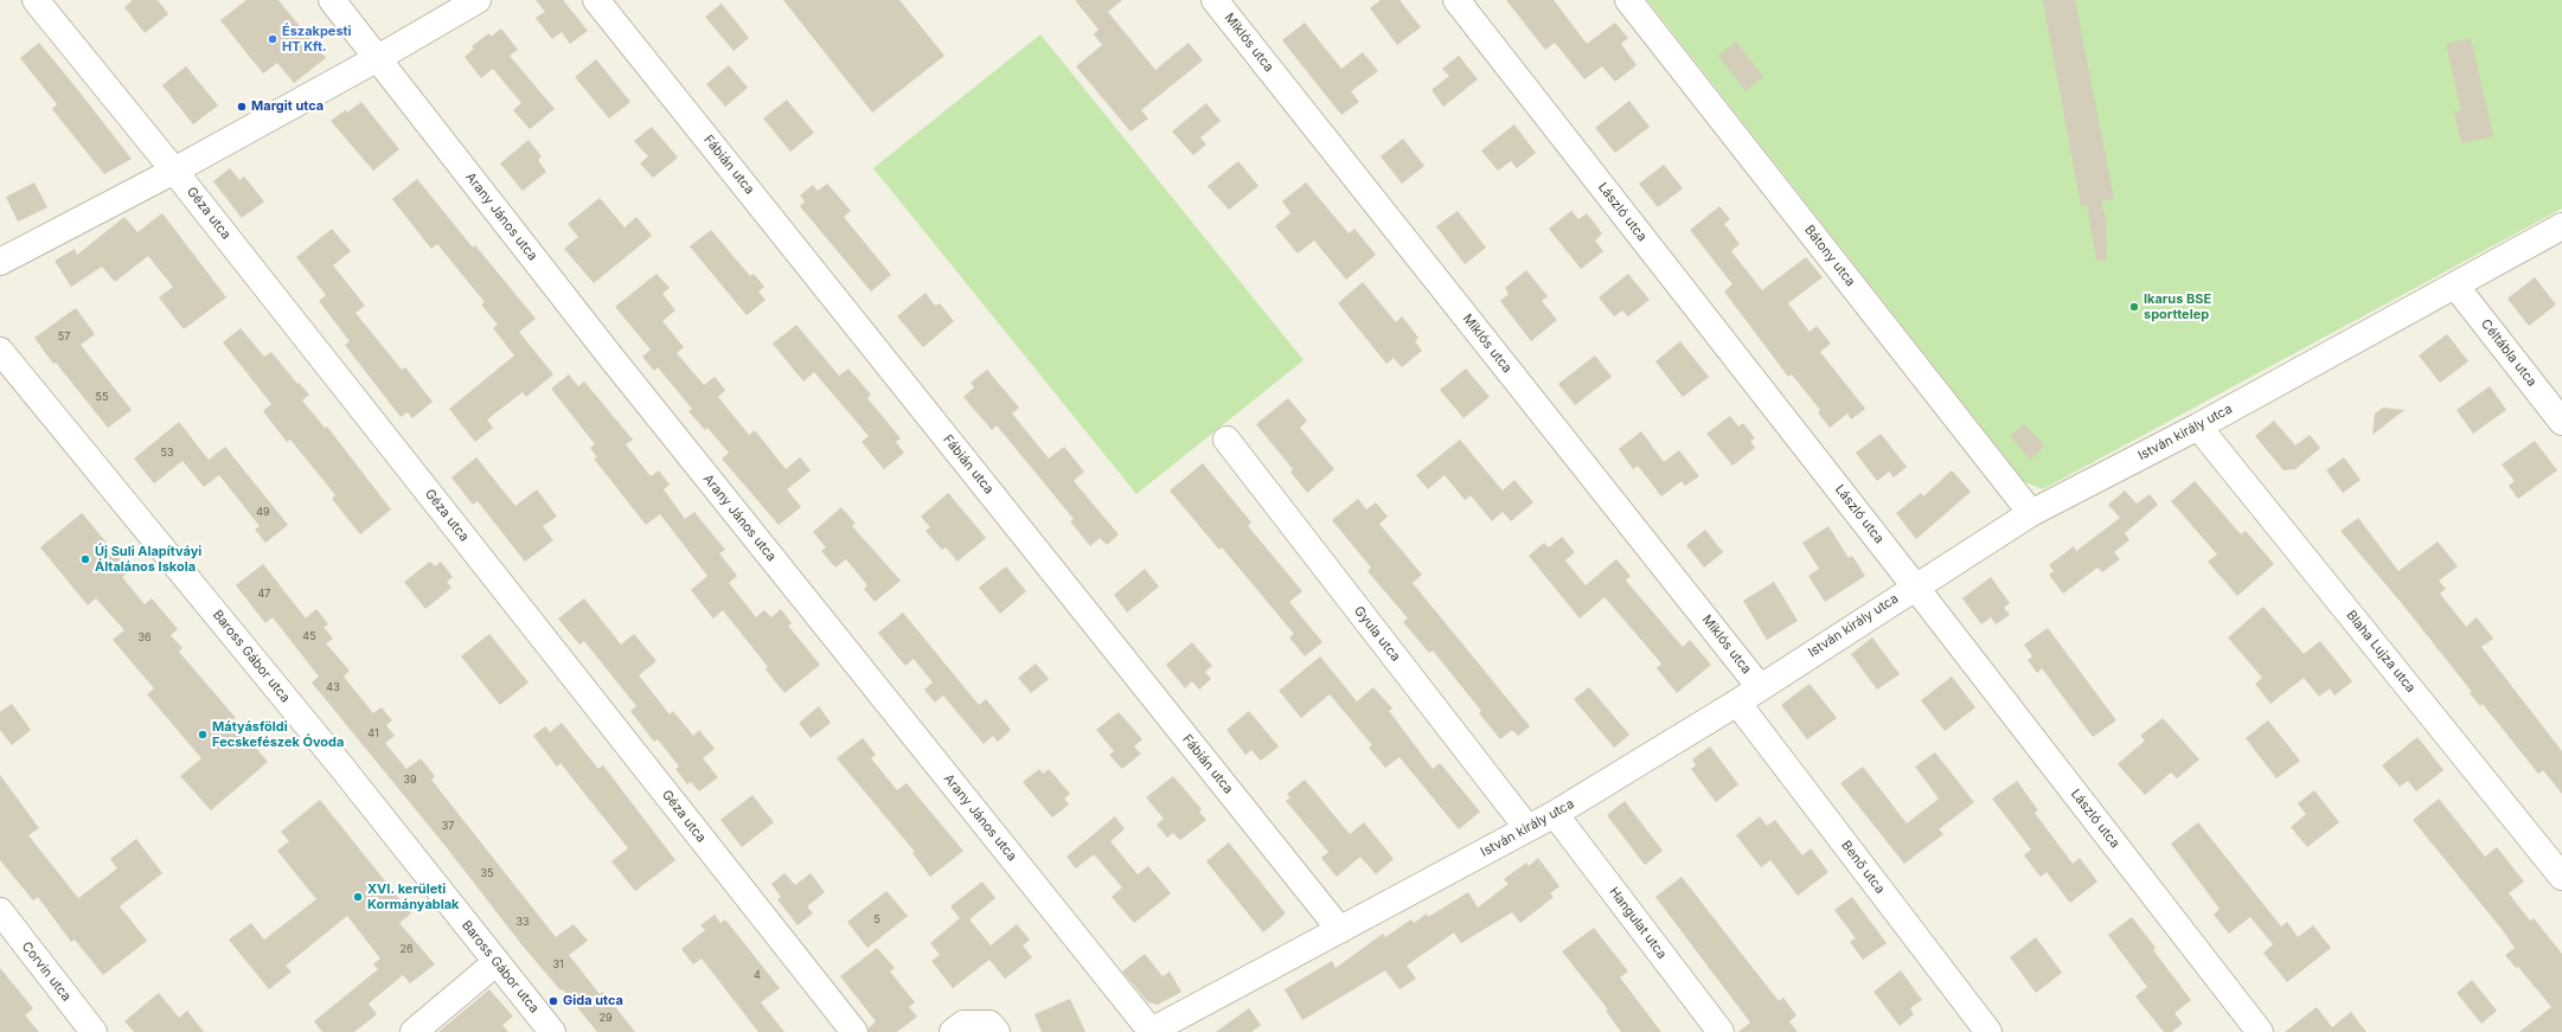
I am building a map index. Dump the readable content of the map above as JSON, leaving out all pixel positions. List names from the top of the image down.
{
  "streets": {
    "street": [
      "Miklós utca",
      "Fábián utca",
      "László utca",
      "Géza utca",
      "Arany János utca",
      "Bátony utca",
      "Céltábla utca",
      "István király utca",
      "Gyula utca",
      "Blaha Lujza utca",
      "Baross Gábor utca",
      "Benő utca",
      "Hangulat utca",
      "Corvin utca"
    ]
  },
  "crossings": [
    ["Miklós utca", "István király utca"],
    ["Fábián utca", "István király utca"],
    ["László utca", "István király utca"],
    ["Arany János utca", "István király utca"],
    ["Bátony utca", "István király utca"],
    ["Céltábla utca", "István király utca"],
    ["István király utca", "Gyula utca"],
    ["István király utca", "Blaha Lujza utca"],
    ["István király utca", "Benő utca"],
    ["István király utca", "Hangulat utca"]
  ],
  "places": [
    "Északpesti HT Kft.",
    "Margit utca",
    "Ikarus BSE sporttelep",
    "Új Suli Alapítváyi Általános Iskola",
    "Mátyásföldi Fecskefészek Óvoda",
    "XVI. kerületi Kormányablak",
    "Gida utca"
  ],
  "house_numbers": [
    "57",
    "55",
    "53",
    "49",
    "47",
    "45",
    "36",
    "43",
    "41",
    "39",
    "37",
    "35",
    "5",
    "33",
    "26",
    "31",
    "4",
    "29"
  ]
}
